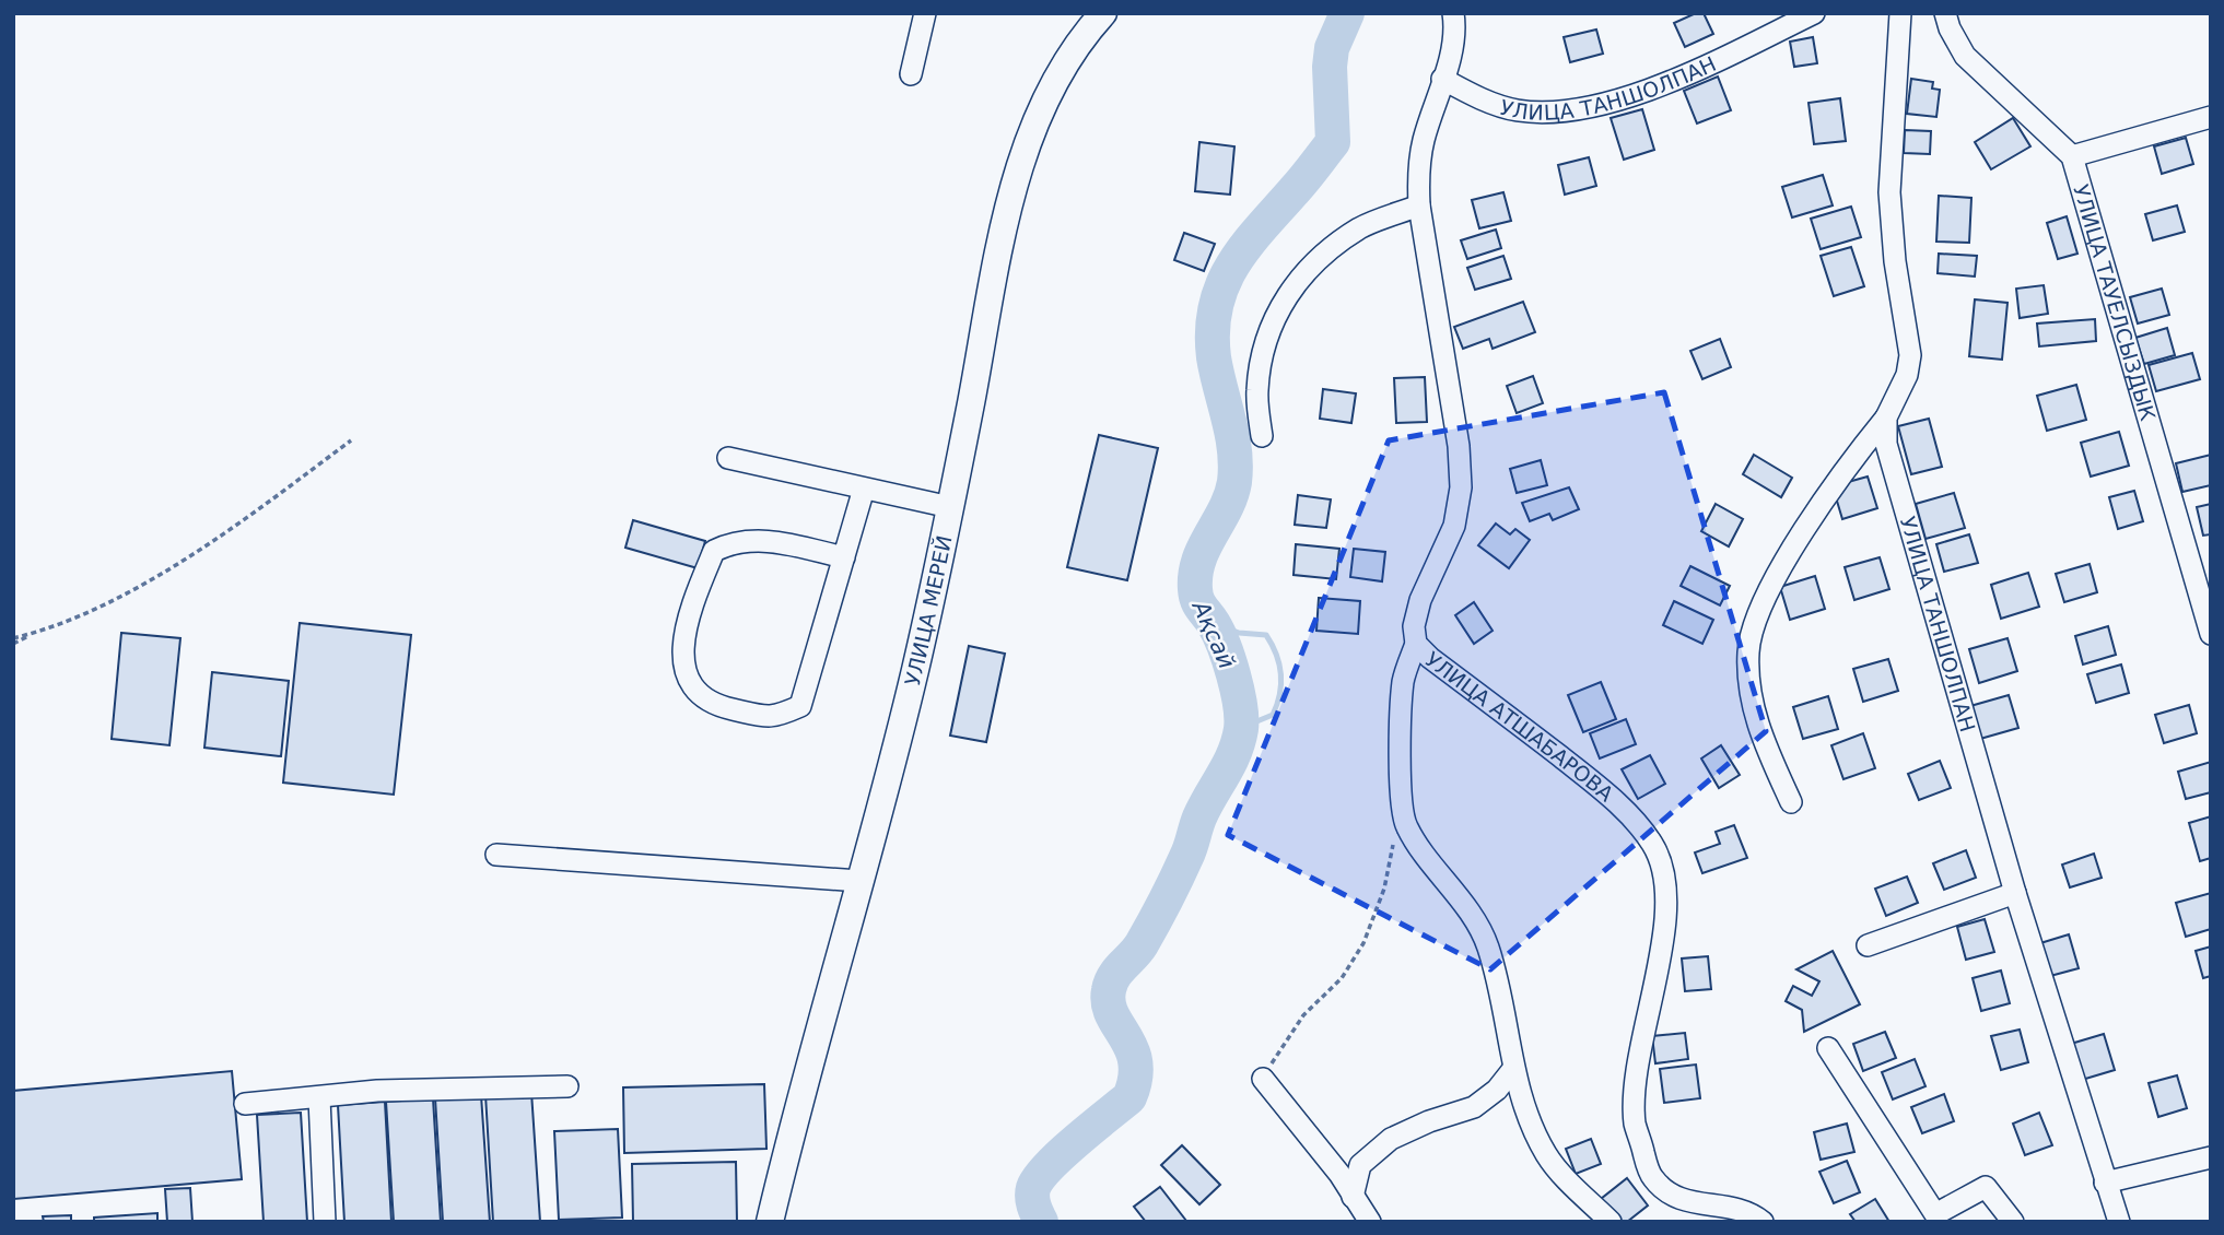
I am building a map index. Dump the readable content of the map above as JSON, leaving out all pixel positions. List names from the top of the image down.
{
  "streets": {
    "main road": ["УЛИЦА МЕРЕЙ"],
    "street": ["УЛИЦА ТАНШОЛПАН", "УЛИЦА ТАУЕЛСЫЗДЫК", "УЛИЦА АТШАБАРОВА"]
  },
  "crossings": [
    ["УЛИЦА ТАНШОЛПАН", "УЛИЦА АТШАБАРОВА"]
  ],
  "water": ["Ақсай"]
}
